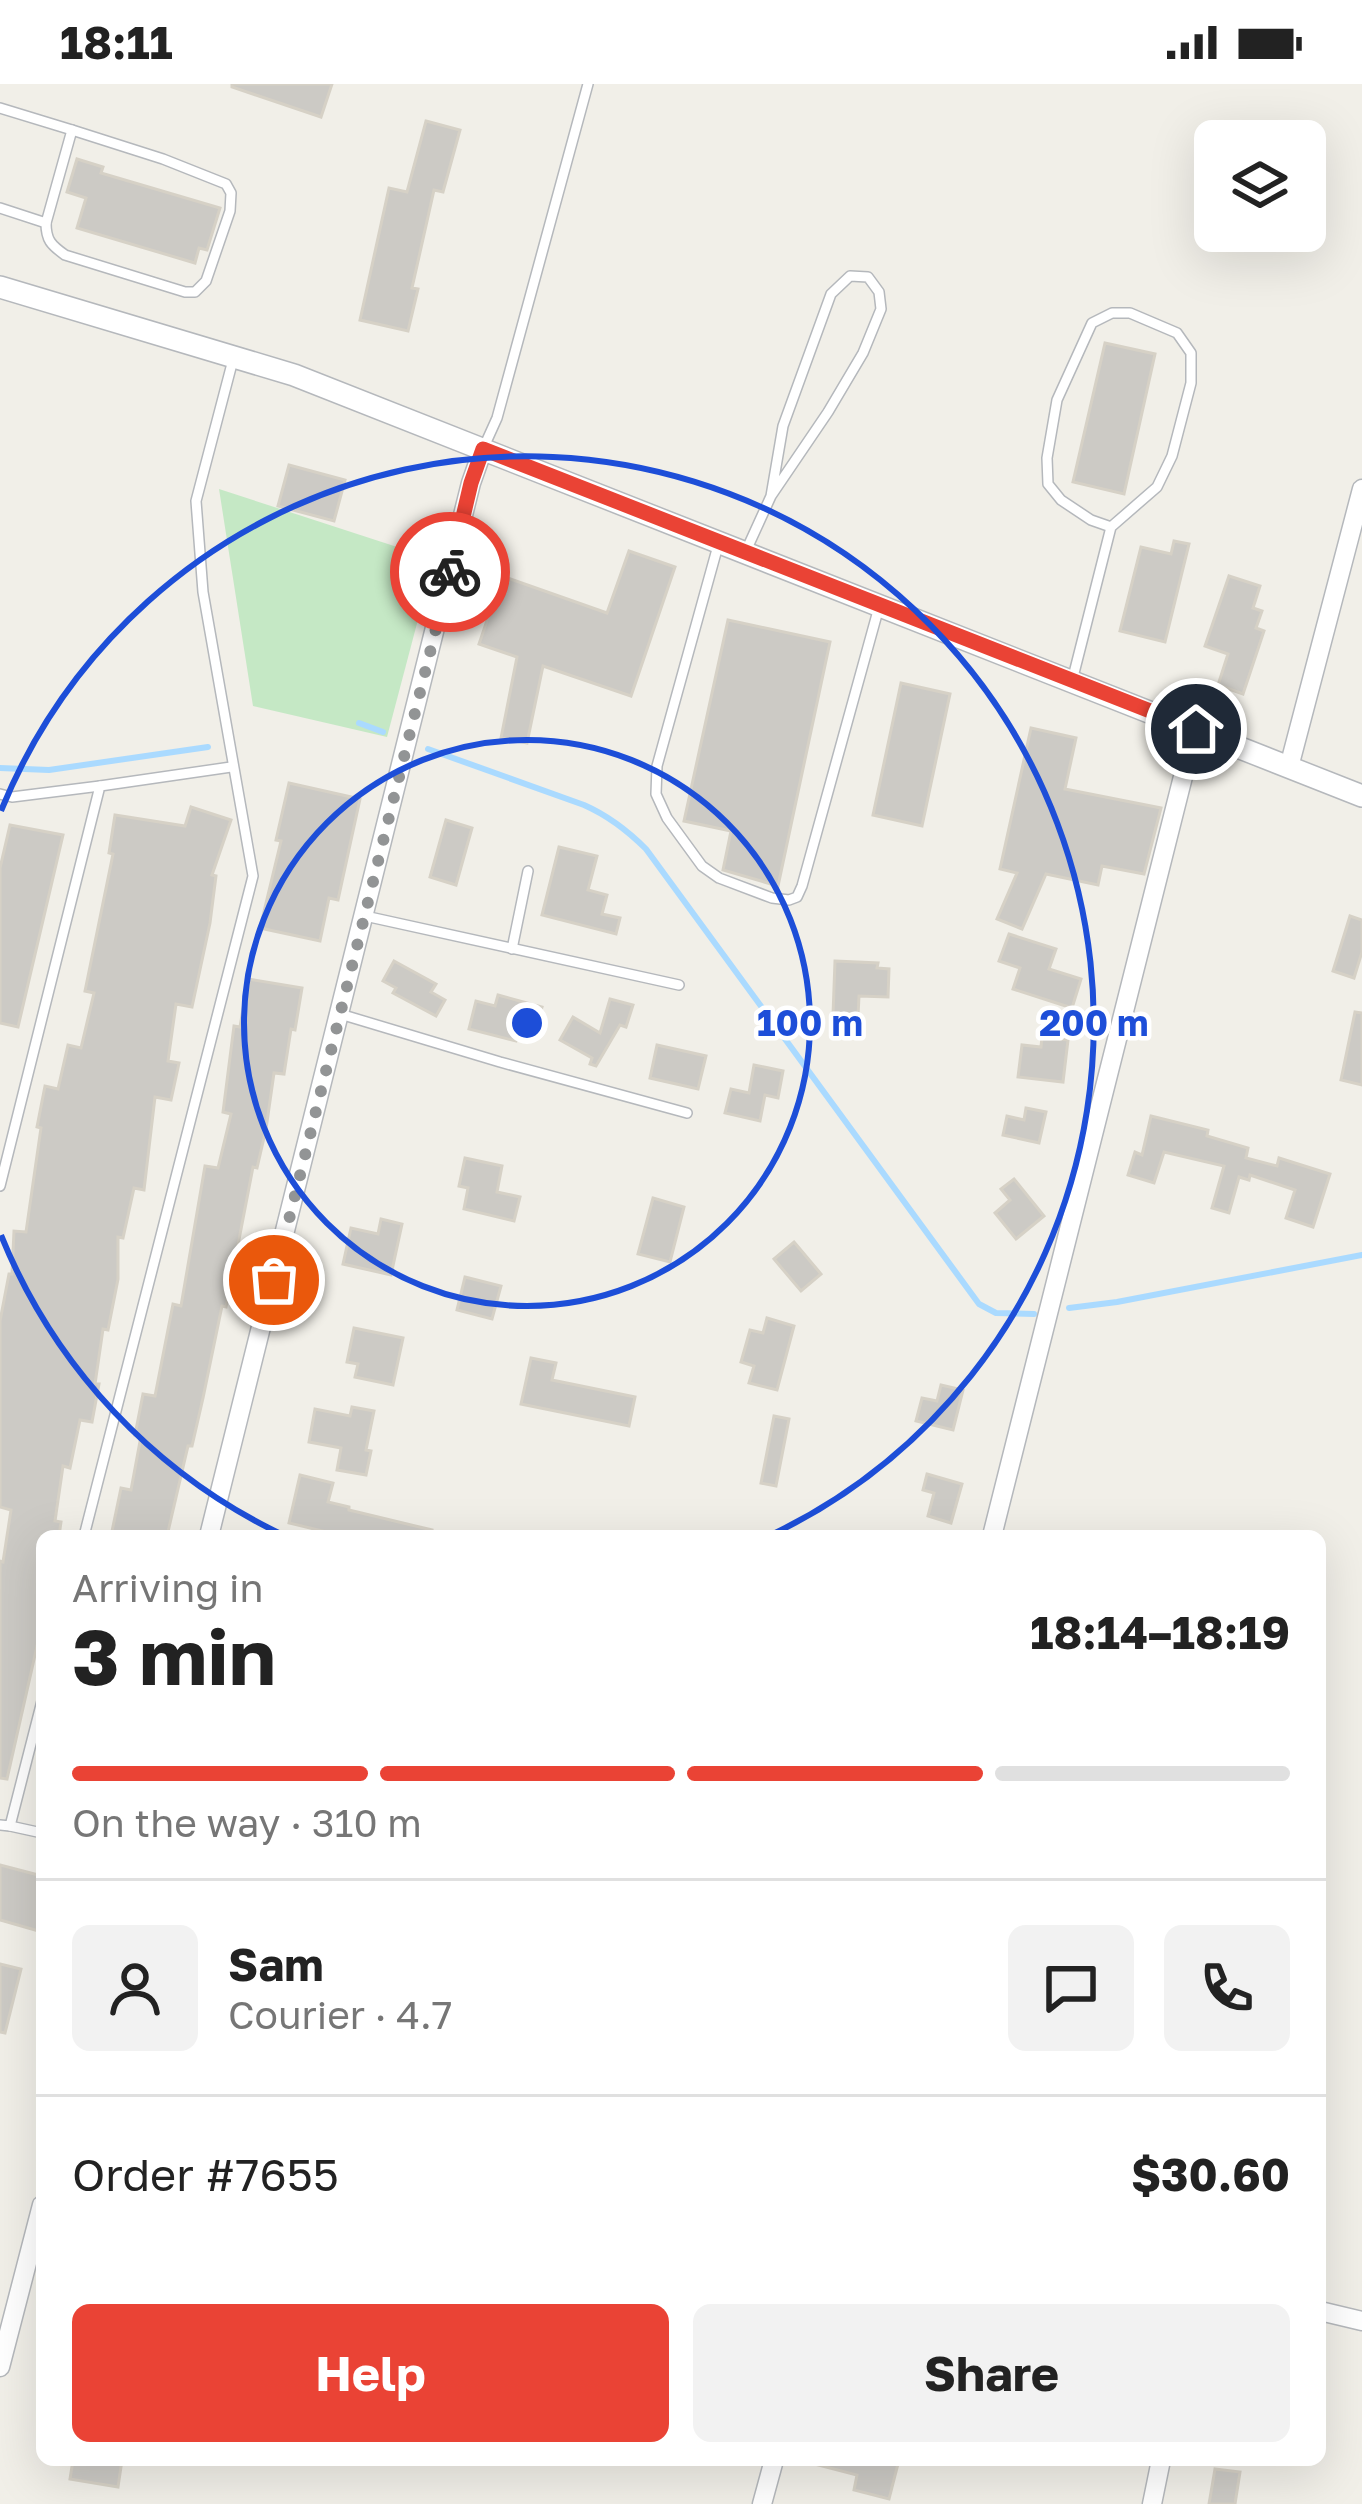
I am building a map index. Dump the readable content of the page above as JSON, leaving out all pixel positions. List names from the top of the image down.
{
  "page": {
    "status": "18:11",
    "heading": ["3 min", "Arriving in", "18:14–18:19"],
    "panel": [
      "Sam",
      "Courier · 4.7",
      "Order #7655",
      "$30.60"
    ],
    "bar": "On the way · 310 m",
    "buttons": ["Help", "Share"]
  },
  "rings": ["100 m", "200 m"]
}
